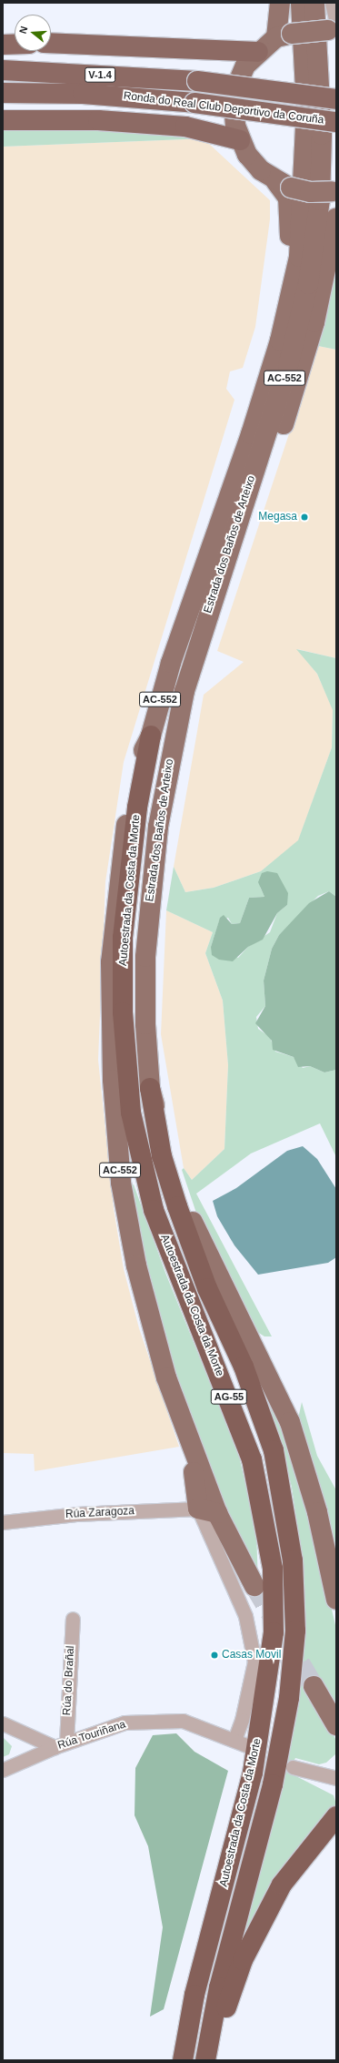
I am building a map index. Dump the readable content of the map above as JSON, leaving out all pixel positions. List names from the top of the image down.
{
  "streets": {
    "highway": [
      "V-1.4",
      "Ronda do Real Club Deportivo da Coruña",
      "Autoestrada da Costa da Morte",
      "AG-55"
    ],
    "main road": ["AC-552", "Estrada dos Baños de Arteixo"],
    "street": ["Rúa Zaragoza", "Rúa do Brañal", "Rúa Touriñana"]
  },
  "crossings": [
    ["AC-552", "Estrada dos Baños de Arteixo"],
    ["AC-552", "Autoestrada da Costa da Morte"],
    ["Estrada dos Baños de Arteixo", "Autoestrada da Costa da Morte"],
    ["Rúa do Brañal", "Rúa Touriñana"]
  ],
  "places": ["Megasa", "Casas Movil"],
  "north": "left"
}
